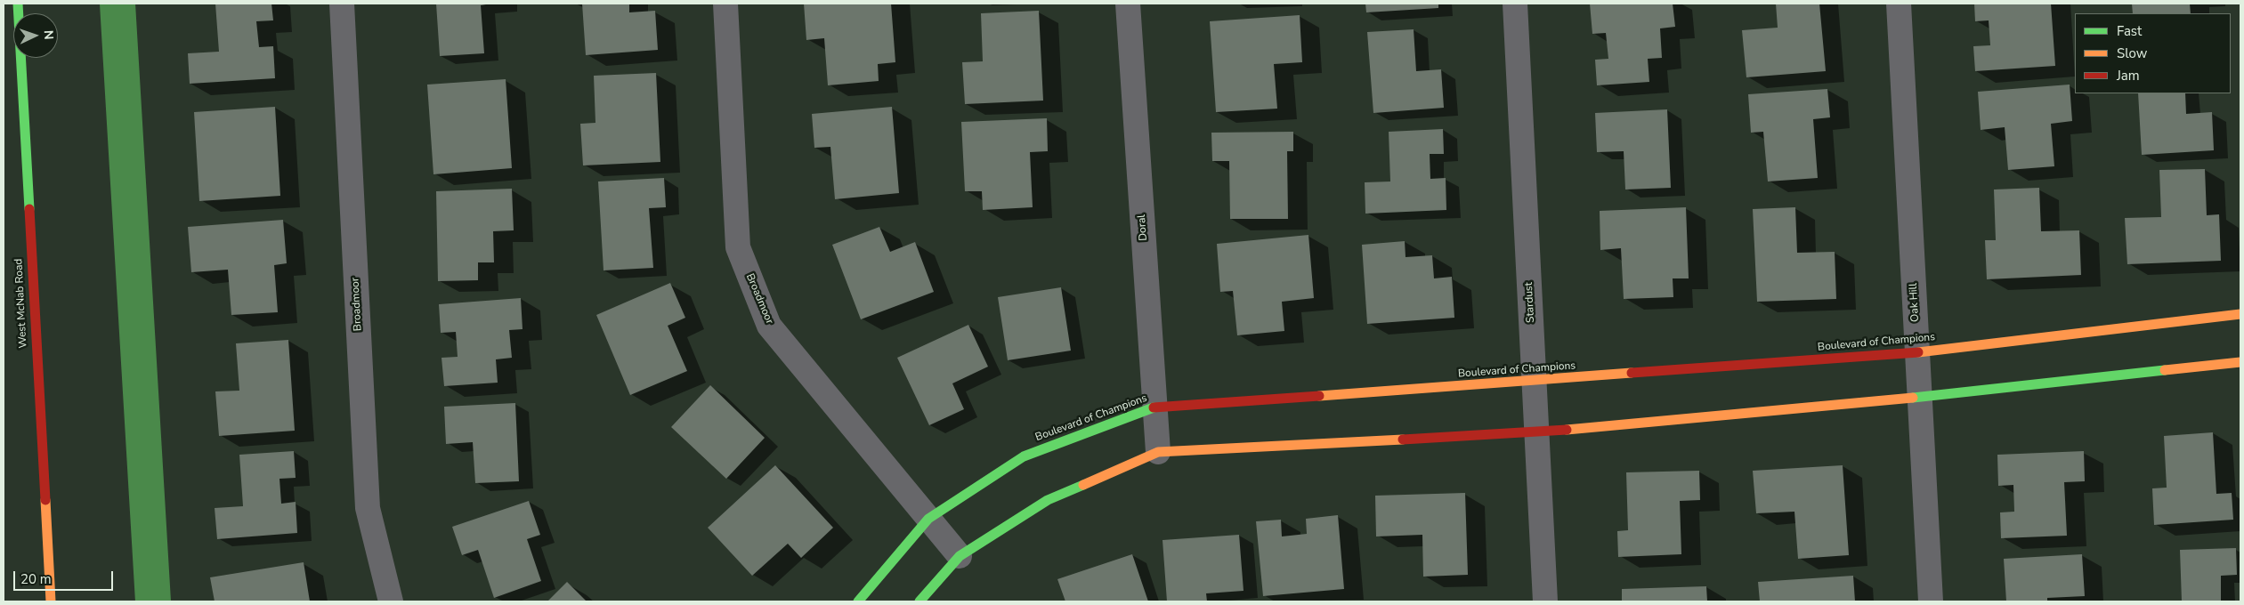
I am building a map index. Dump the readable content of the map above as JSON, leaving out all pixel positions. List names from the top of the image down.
{
  "streets": {
    "street": [
      "Doral",
      "Broadmoor",
      "Stardust",
      "Oak Hill",
      "West McNab Road",
      "Boulevard of Champions"
    ]
  },
  "crossings": [
    ["Doral", "Boulevard of Champions"],
    ["Broadmoor", "Boulevard of Champions"],
    ["Stardust", "Boulevard of Champions"],
    ["Oak Hill", "Boulevard of Champions"]
  ],
  "legend": ["Fast", "Slow", "Jam"],
  "scale_bar": "20 m",
  "north": "right"
}
